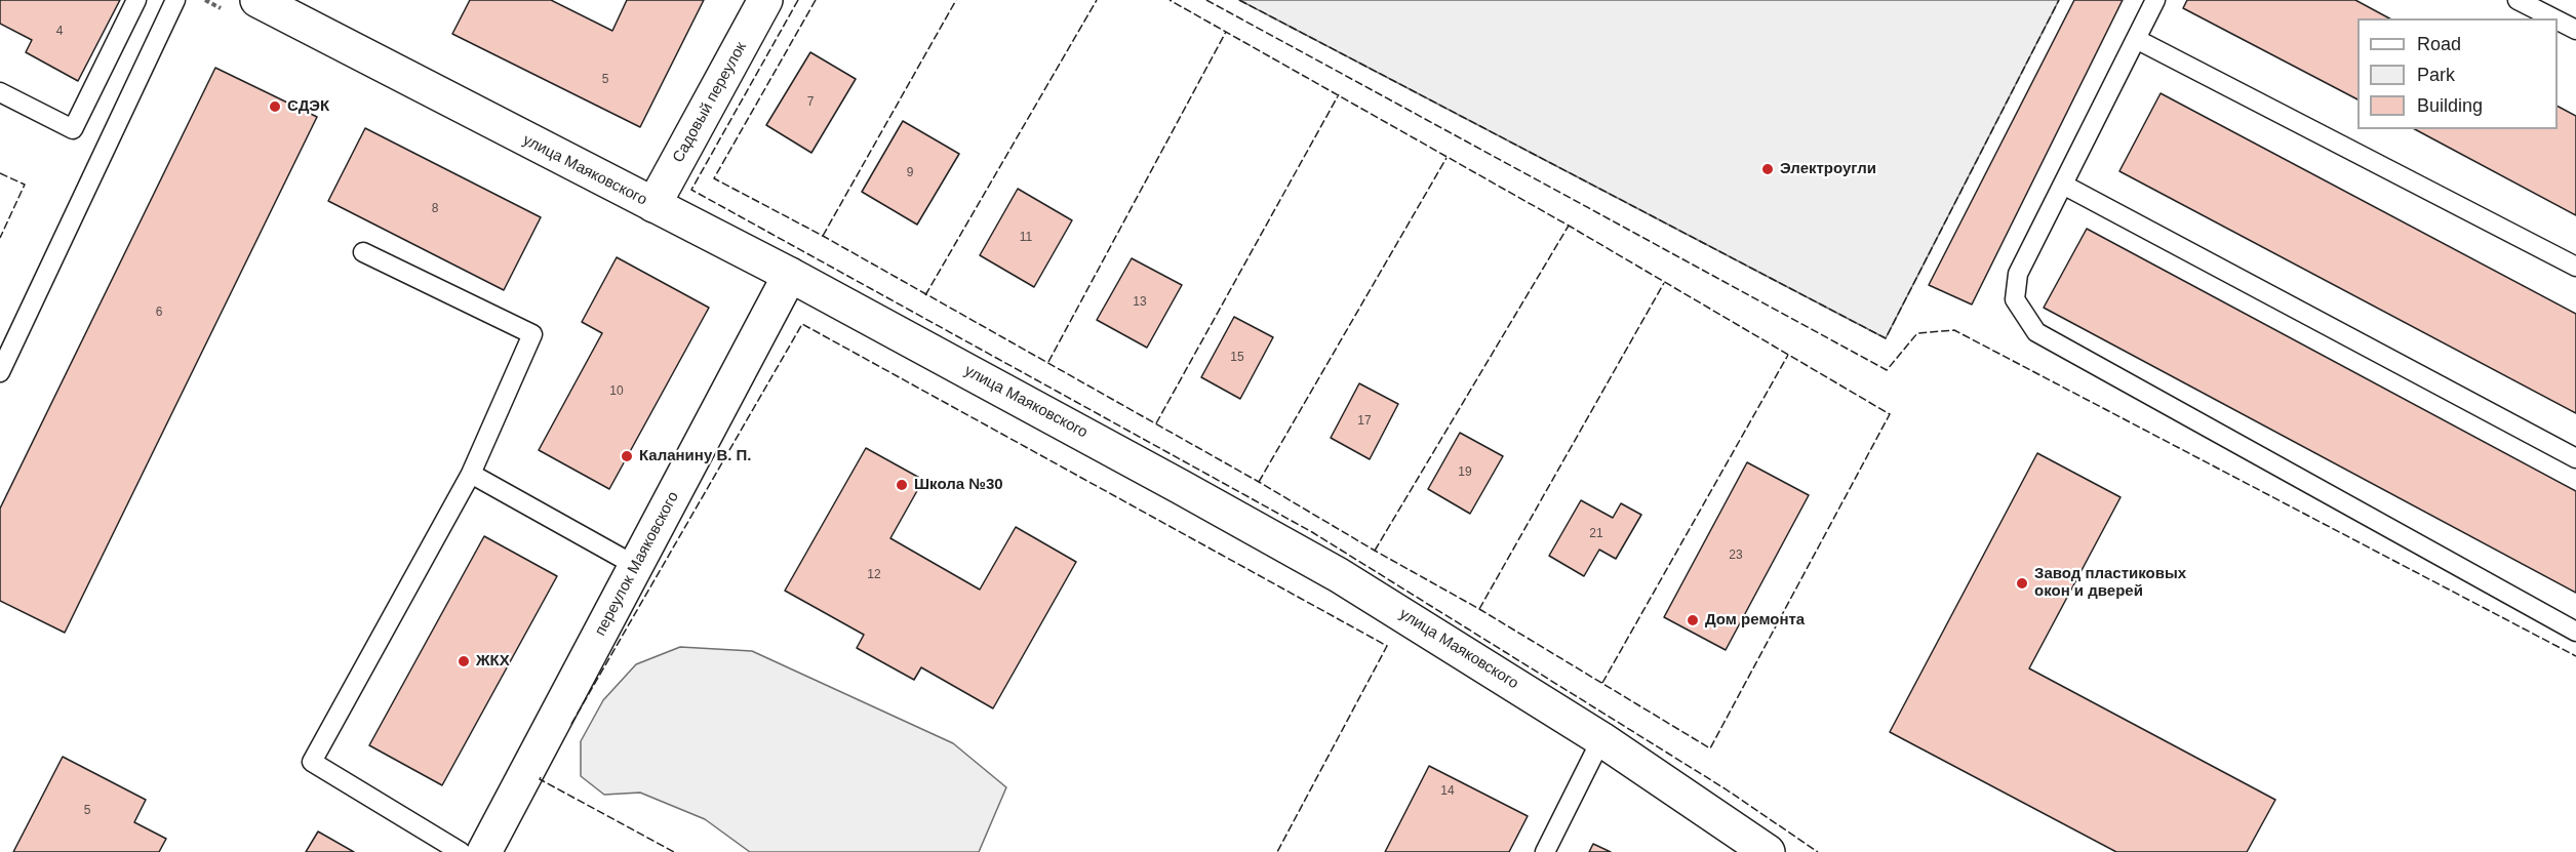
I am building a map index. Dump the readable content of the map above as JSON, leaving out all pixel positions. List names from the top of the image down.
{
  "streets": {
    "street": ["Садовый переулок", "улица Маяковского", "переулок Маяковского"]
  },
  "crossings": [
    ["Садовый переулок", "улица Маяковского"],
    ["улица Маяковского", "переулок Маяковского"]
  ],
  "places": [
    "СДЭК",
    "Электроугли",
    "Каланину В. П.",
    "Школа №30",
    "Завод пластиковых окон и дверей",
    "Дом ремонта",
    "ЖКХ"
  ],
  "house_numbers": [
    "4",
    "5",
    "7",
    "9",
    "8",
    "11",
    "13",
    "6",
    "15",
    "10",
    "17",
    "19",
    "21",
    "23",
    "12",
    "14",
    "5"
  ],
  "legend": ["Road", "Park", "Building"]
}
